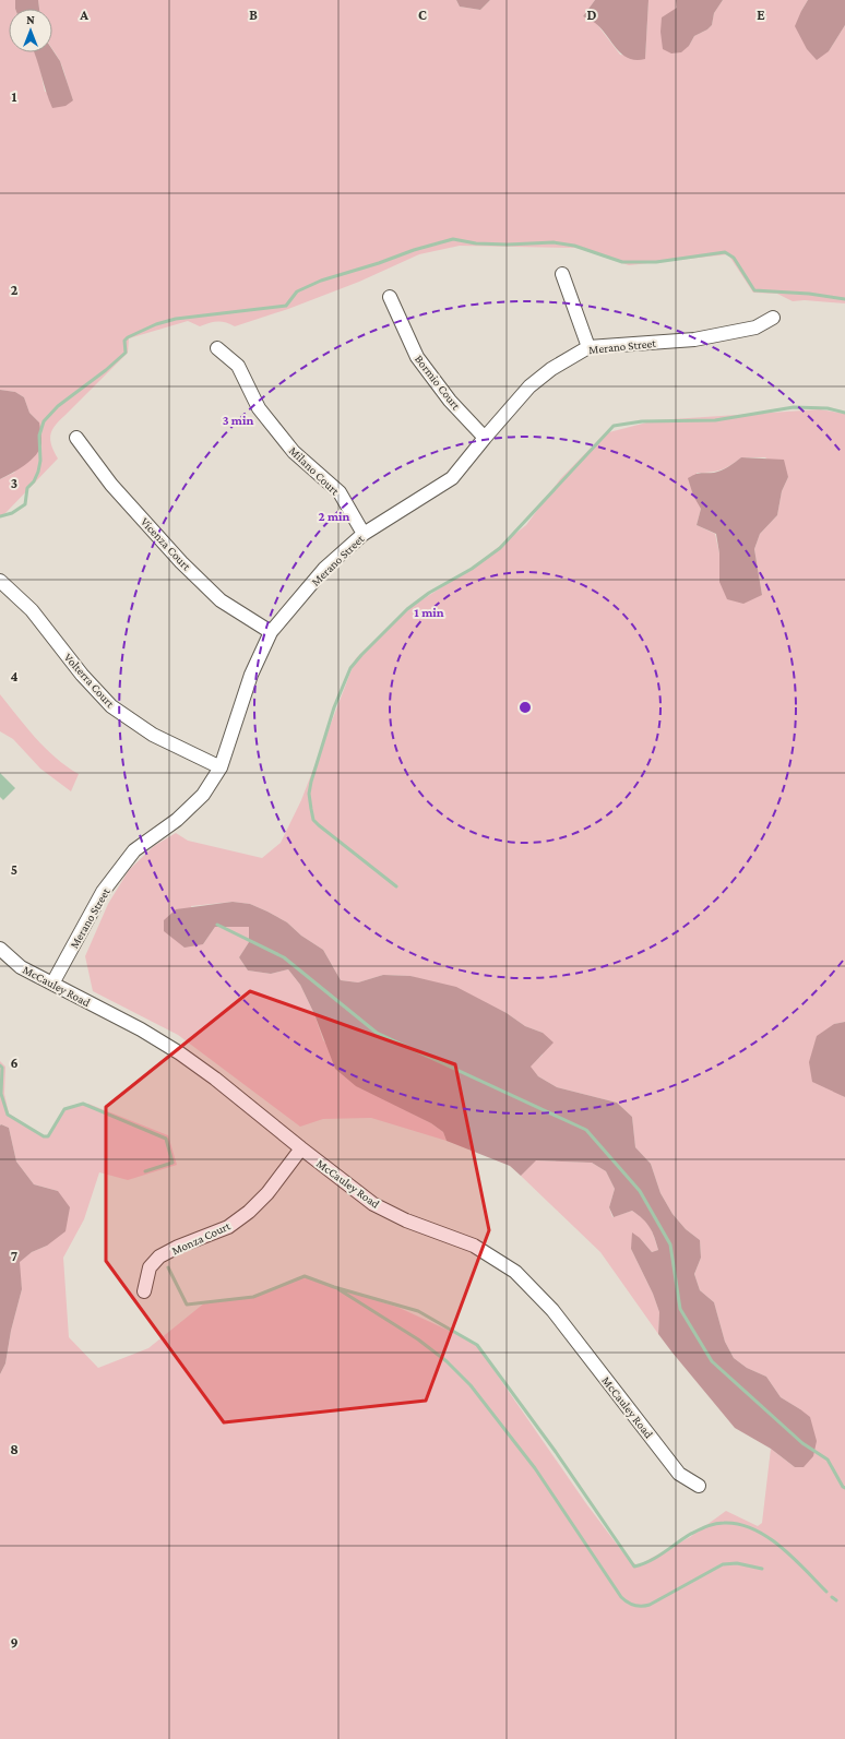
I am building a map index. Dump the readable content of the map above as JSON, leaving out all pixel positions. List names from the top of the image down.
{
  "streets": {
    "street": [
      "Merano Street",
      "Bormio Court",
      "Milano Court",
      "Vicenza Court",
      "Volterra Court",
      "McCauley Road",
      "Monza Court"
    ]
  },
  "crossings": [
    ["Merano Street", "Bormio Court"],
    ["Merano Street", "Milano Court"],
    ["Merano Street", "Vicenza Court"],
    ["Merano Street", "Volterra Court"],
    ["Merano Street", "McCauley Road"],
    ["McCauley Road", "Monza Court"]
  ],
  "north": "top",
  "grid": {
    "columns": [
      "A",
      "B",
      "C",
      "D",
      "E"
    ],
    "rows": [
      "1",
      "2",
      "3",
      "4",
      "5",
      "6",
      "7",
      "8",
      "9"
    ]
  },
  "rings": ["3 min", "2 min", "1 min"]
}
